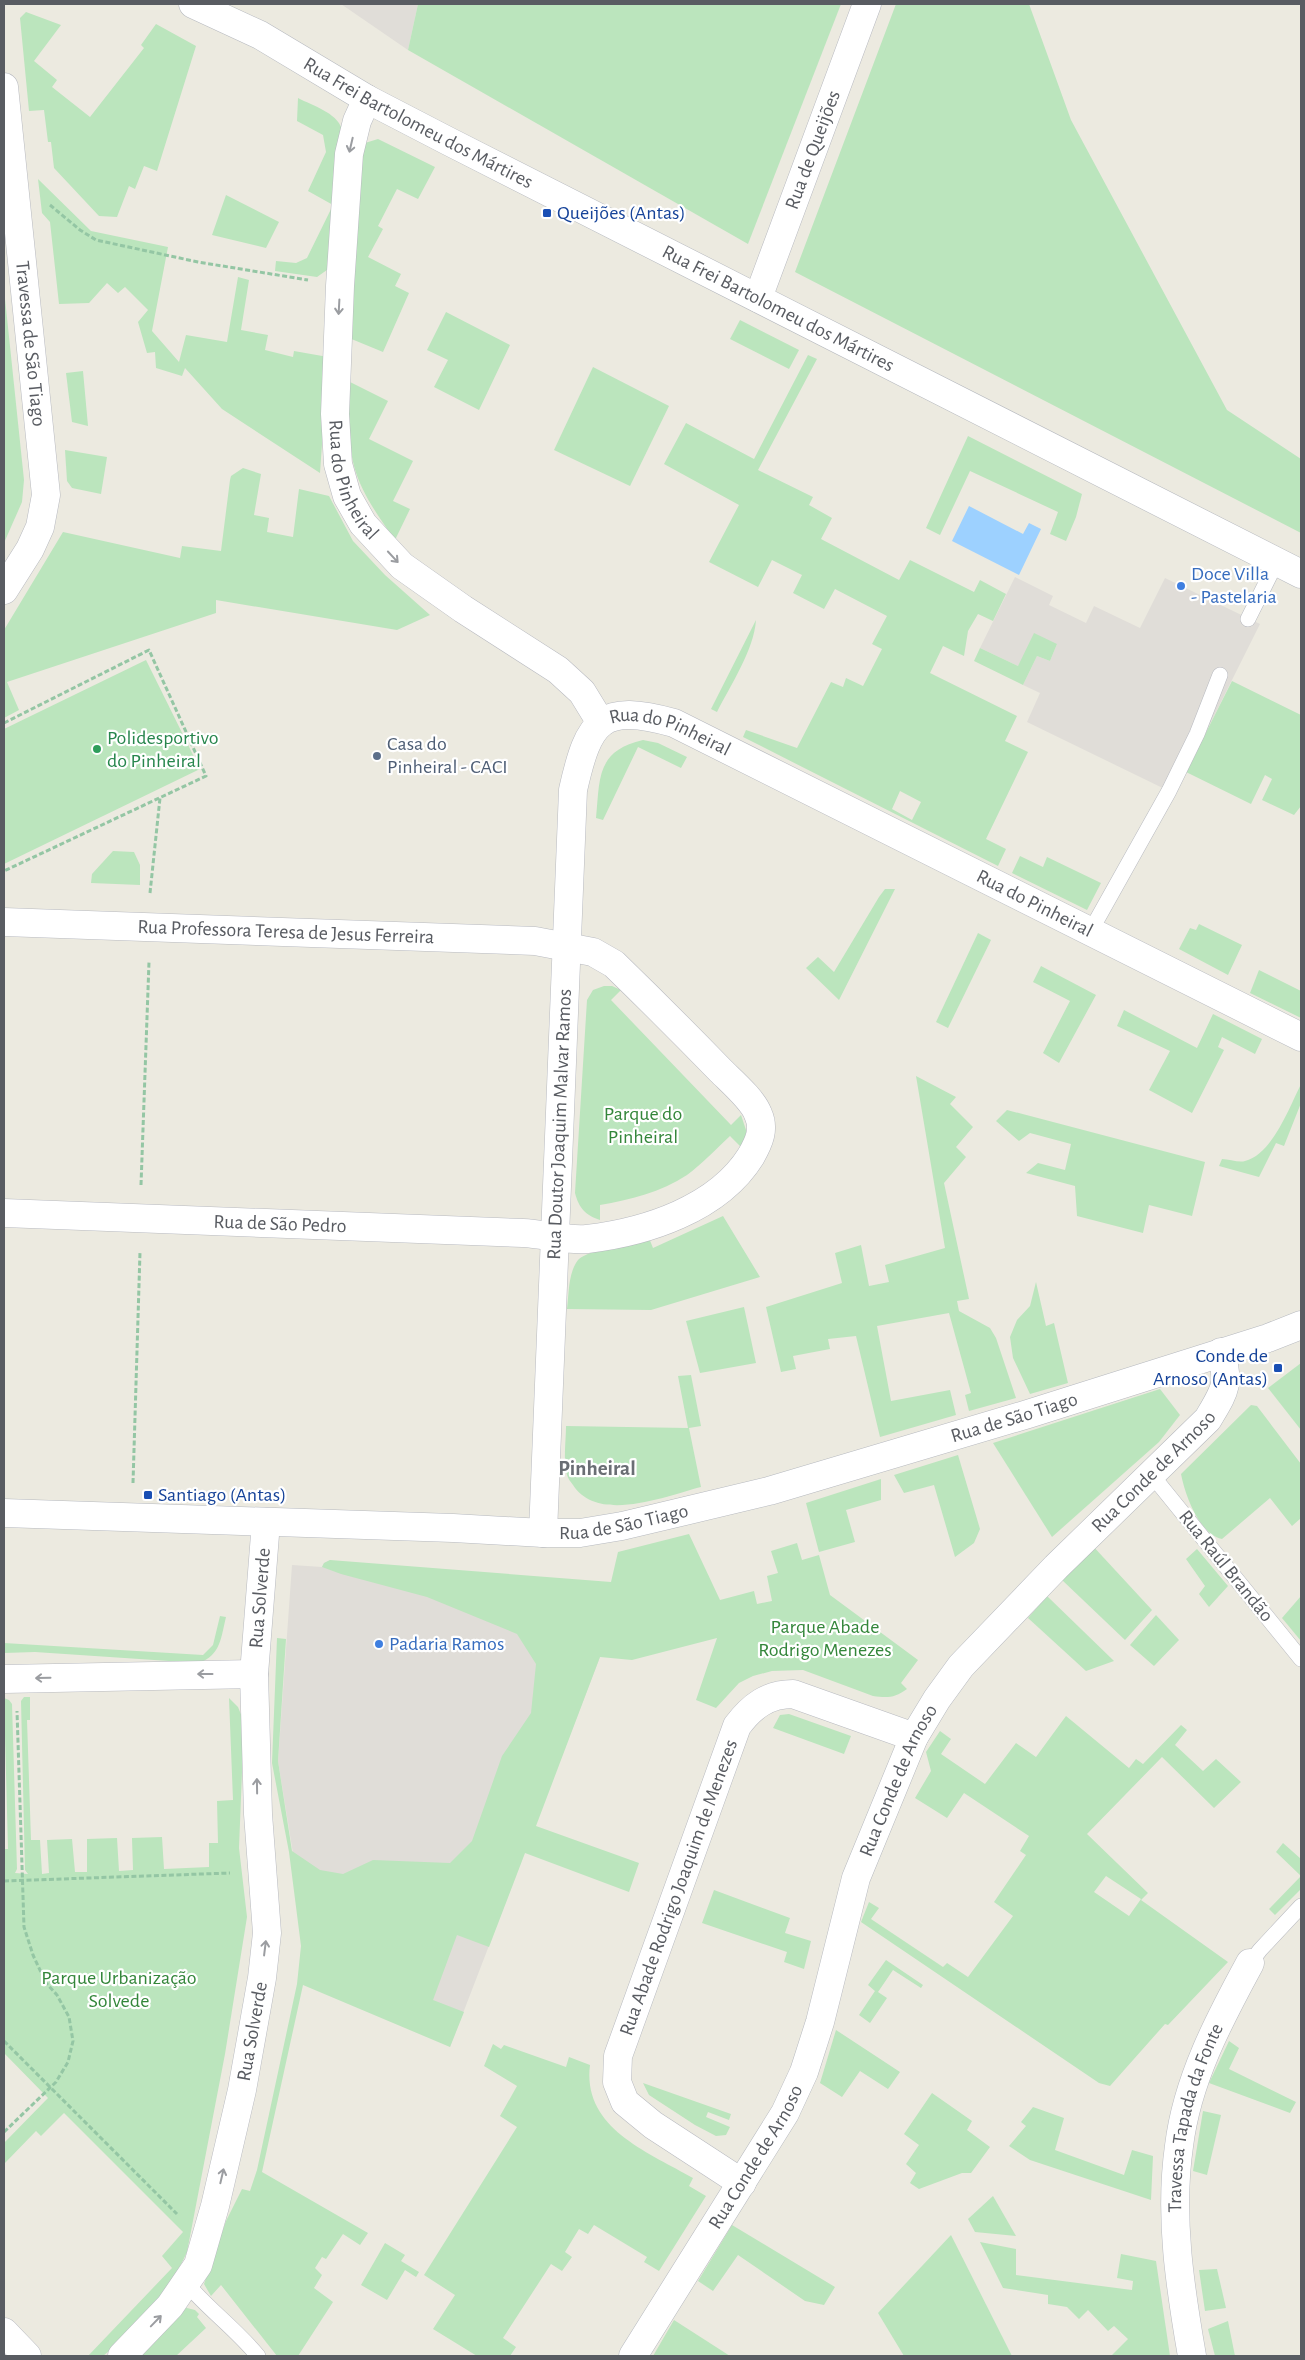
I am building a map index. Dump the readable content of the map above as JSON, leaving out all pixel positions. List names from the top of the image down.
{
  "streets": {
    "street": [
      "Rua Frei Bartolomeu dos Mártires",
      "Rua de Queijões",
      "Travessa de São Tiago",
      "Rua do Pinheiral",
      "Rua Professora Teresa de Jesus Ferreira",
      "Rua Doutor Joaquim Malvar Ramos",
      "Rua de São Pedro",
      "Rua de São Tiago",
      "Rua Conde de Arnoso",
      "Rua Solverde",
      "Rua Abade Rodrigo Joaquim de Menezes",
      "Travessa Tapada da Fonte"
    ],
    "lane": ["Rua Raúl Brandão"]
  },
  "crossings": [
    ["Rua Frei Bartolomeu dos Mártires", "Rua de Queijões"],
    ["Rua Frei Bartolomeu dos Mártires", "Rua do Pinheiral"],
    ["Rua do Pinheiral", "Rua Doutor Joaquim Malvar Ramos"],
    ["Rua Professora Teresa de Jesus Ferreira", "Rua Doutor Joaquim Malvar Ramos"],
    ["Rua Professora Teresa de Jesus Ferreira", "Rua de São Pedro"],
    ["Rua Doutor Joaquim Malvar Ramos", "Rua de São Pedro"],
    ["Rua Doutor Joaquim Malvar Ramos", "Rua de São Tiago"],
    ["Rua de São Tiago", "Rua Conde de Arnoso"],
    ["Rua de São Tiago", "Rua Solverde"],
    ["Rua Conde de Arnoso", "Rua Raúl Brandão"],
    ["Rua Conde de Arnoso", "Rua Abade Rodrigo Joaquim de Menezes"]
  ],
  "one_way": ["Rua do Pinheiral"],
  "districts": ["Pinheiral"],
  "parks": ["Parque do Pinheiral", "Parque Abade Rodrigo Menezes", "Parque Urbanização Solvede"],
  "places": {
    "transit": ["Queijões (Antas)", "Conde de Arnoso (Antas)", "Santiago (Antas)"],
    "other": [
      "Doce Villa - Pastelaria",
      "Polidesportivo do Pinheiral",
      "Casa do Pinheiral - CACI",
      "Padaria Ramos"
    ]
  }
}
